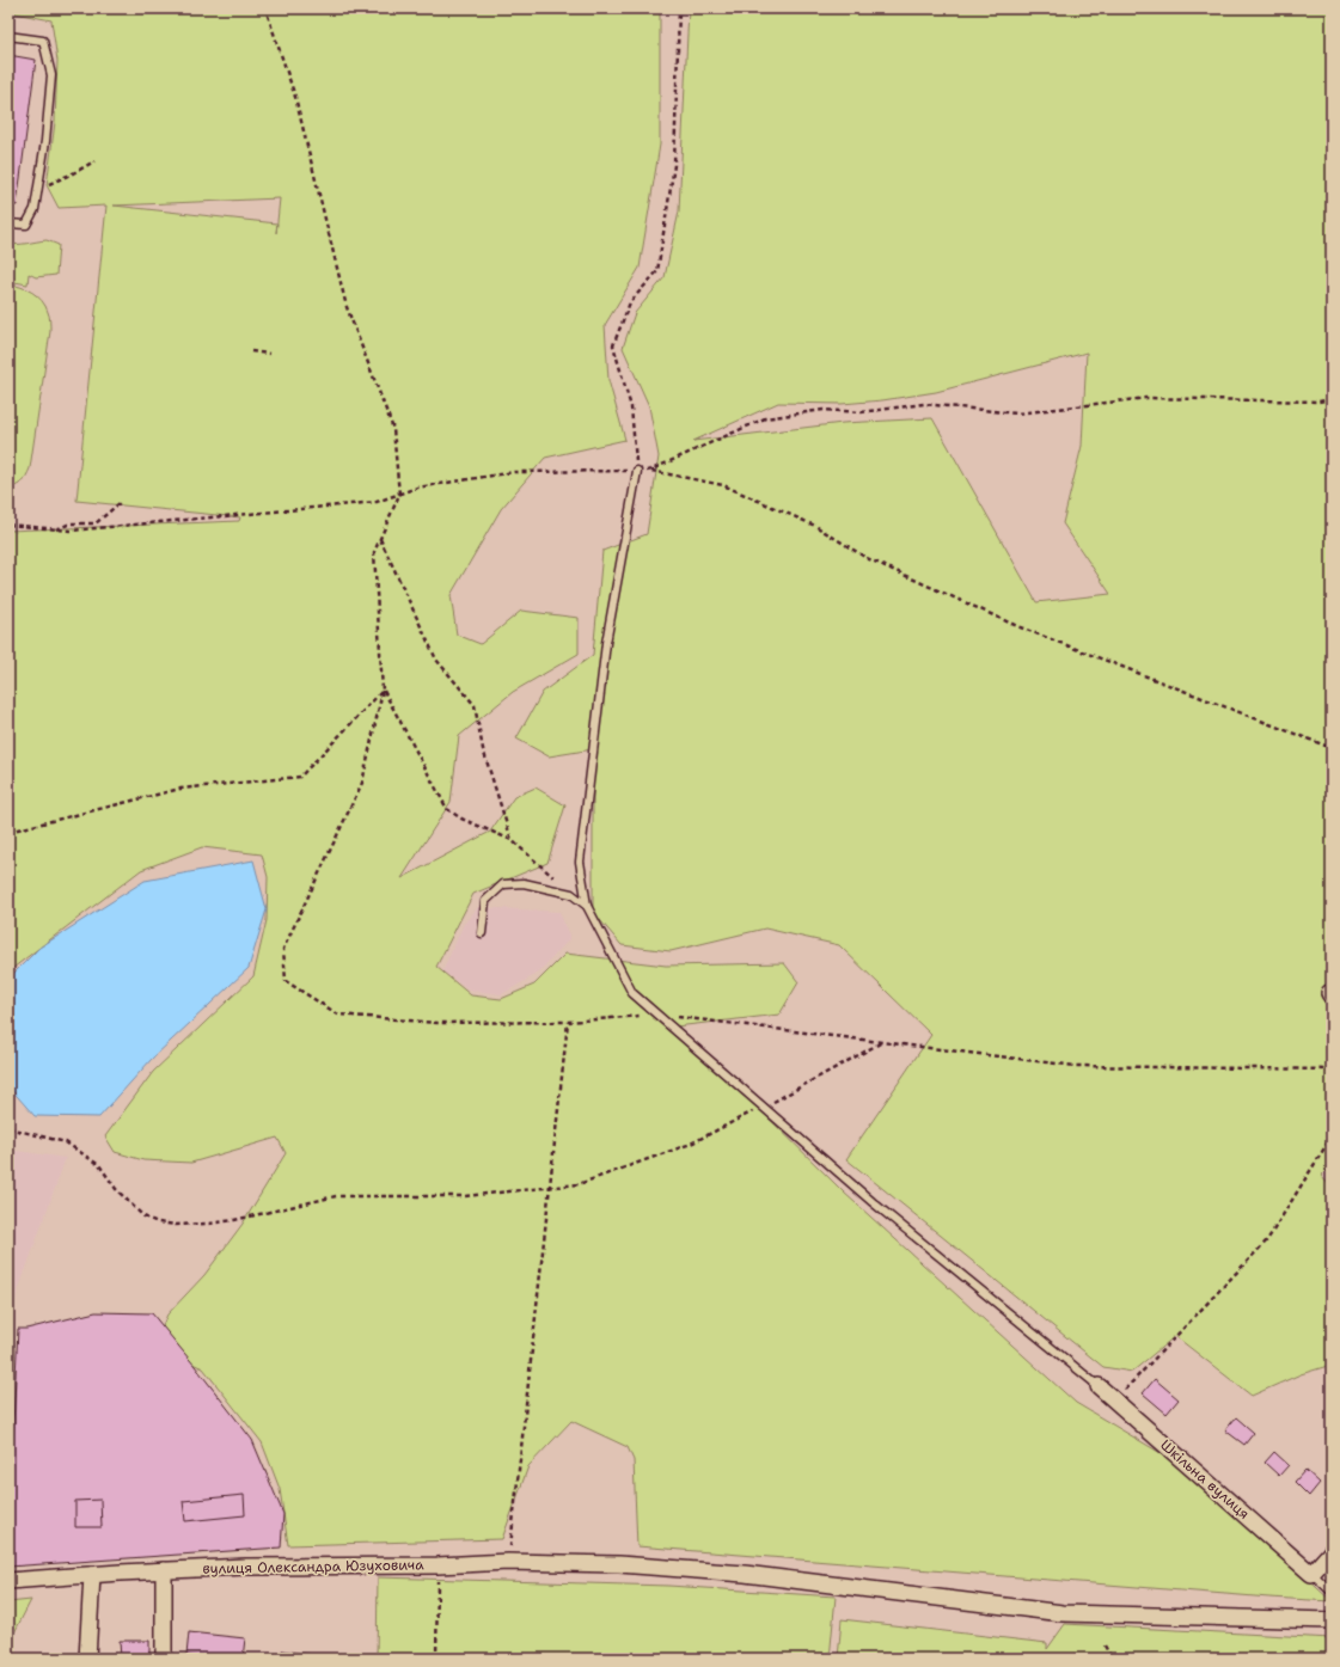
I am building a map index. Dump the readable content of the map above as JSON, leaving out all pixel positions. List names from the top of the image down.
{
  "streets": {
    "street": ["Шкільна вулиця", "вулиця Олександра Юзуховича"]
  }
}
